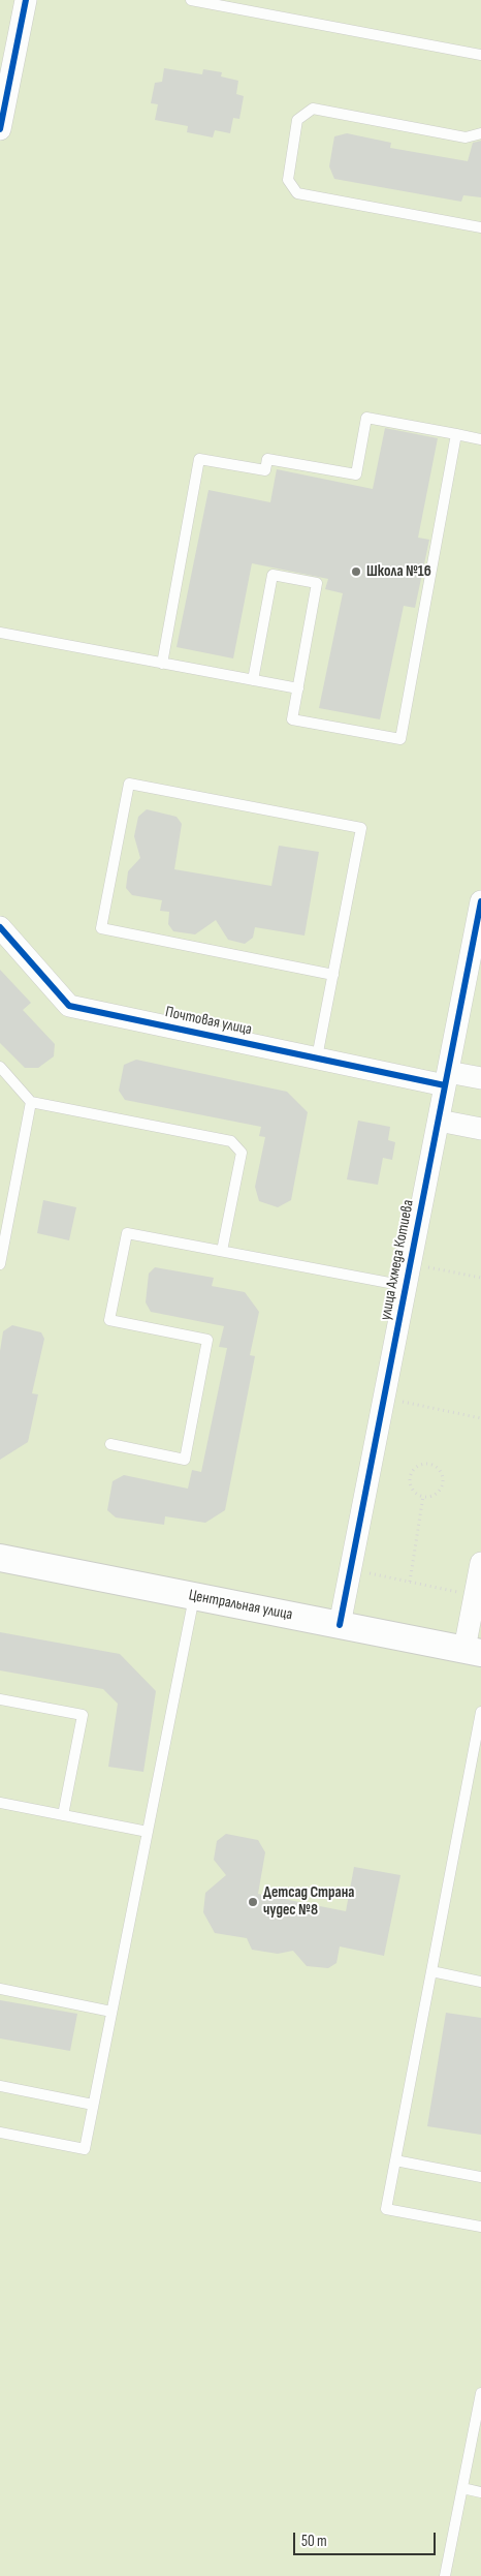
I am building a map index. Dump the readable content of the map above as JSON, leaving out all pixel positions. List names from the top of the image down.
{
  "streets": {
    "street": ["Почтовая улица", "улица Ахмеда Котиева", "Центральная улица"]
  },
  "crossings": [
    ["Почтовая улица", "улица Ахмеда Котиева"],
    ["улица Ахмеда Котиева", "Центральная улица"]
  ],
  "places": ["Школа №16", "Детсад Страна чудес №8"],
  "scale_bar": "50 m"
}
